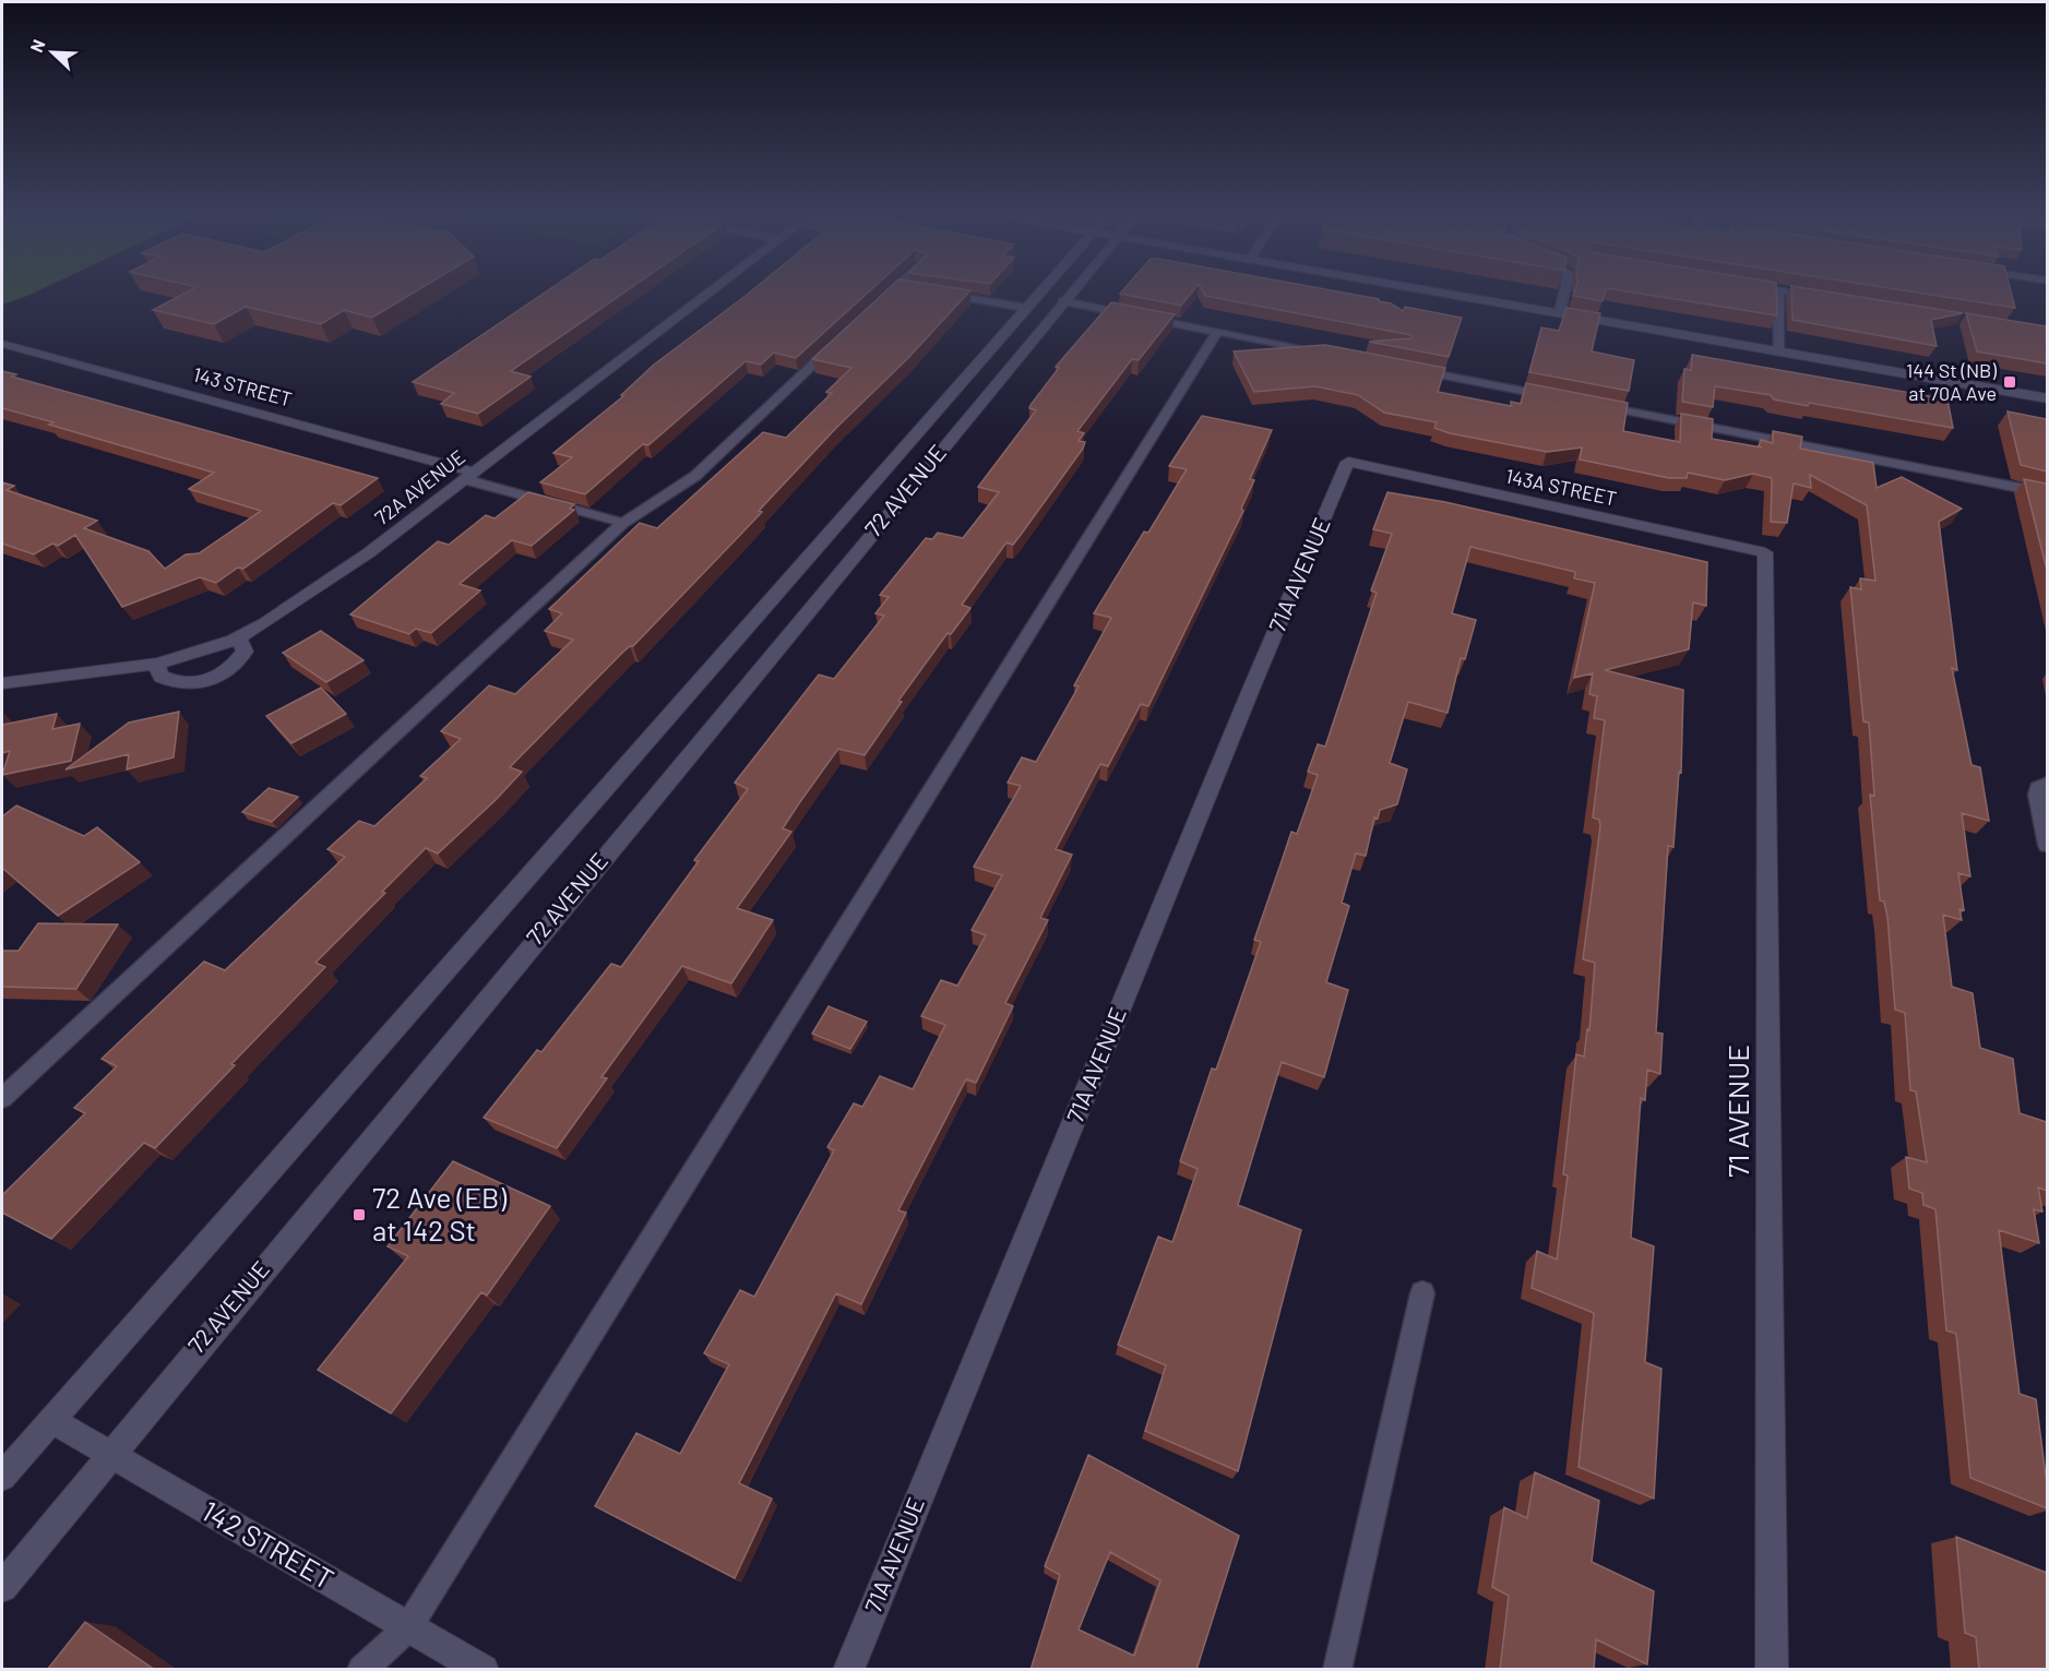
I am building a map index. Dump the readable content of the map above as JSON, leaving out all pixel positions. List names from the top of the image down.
{
  "streets": {
    "street": [
      "143 STREET",
      "72A AVENUE",
      "143A STREET",
      "72 AVENUE",
      "71A AVENUE",
      "71 AVENUE",
      "142 STREET"
    ]
  },
  "crossings": [
    ["143 STREET", "72A AVENUE"],
    ["143A STREET", "71A AVENUE"],
    ["143A STREET", "71 AVENUE"],
    ["72 AVENUE", "142 STREET"]
  ],
  "places": {
    "transit": ["144 St (NB) at 70A Ave", "72 Ave (EB) at 142 St"]
  },
  "north": "top left"
}
